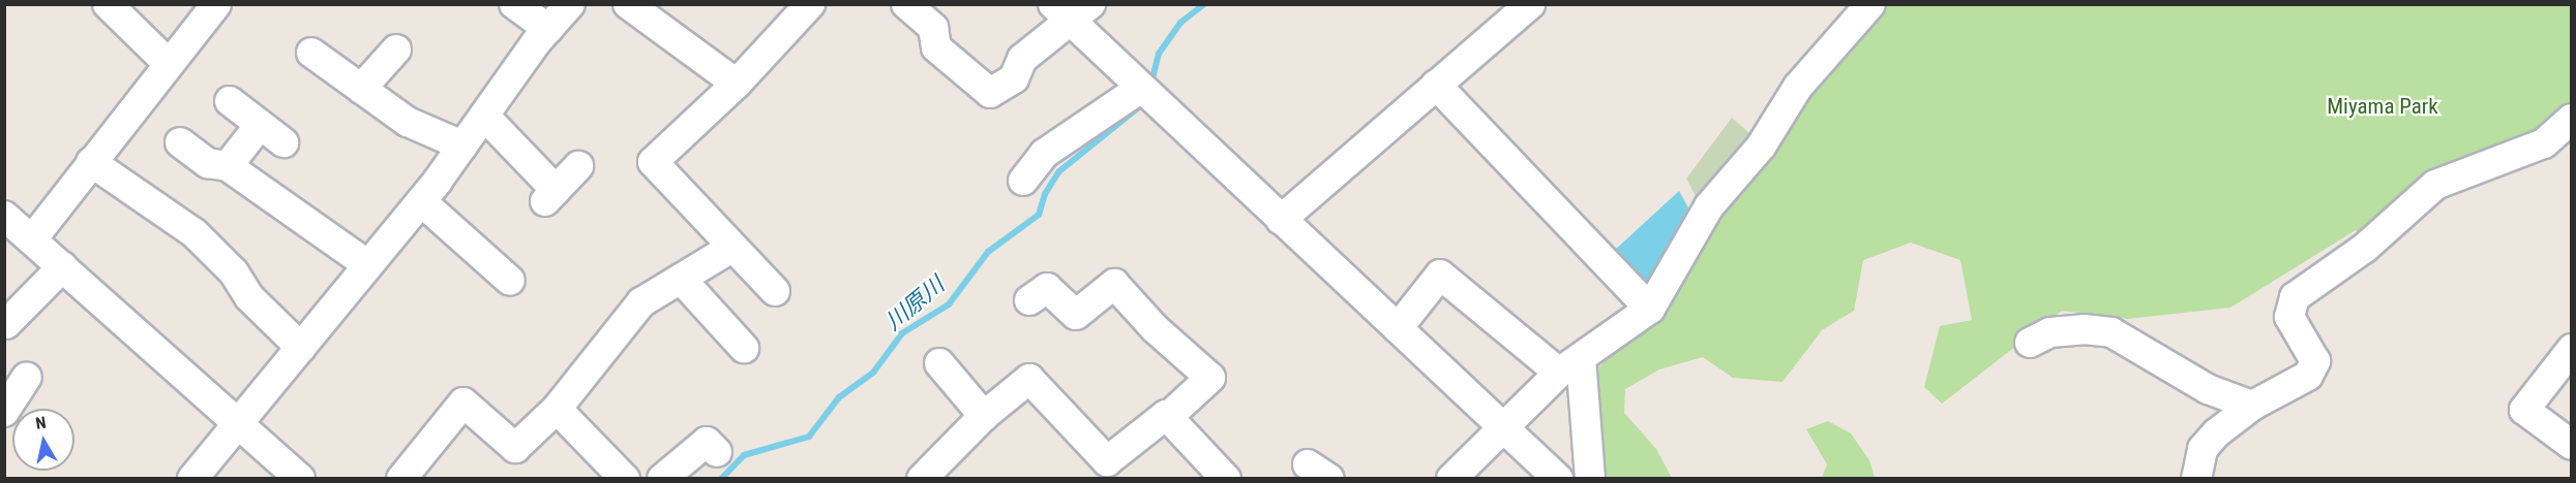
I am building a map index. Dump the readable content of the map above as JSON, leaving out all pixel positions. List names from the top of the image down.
{
  "water": ["川原川"],
  "parks": ["Miyama Park"],
  "north": "top"
}
